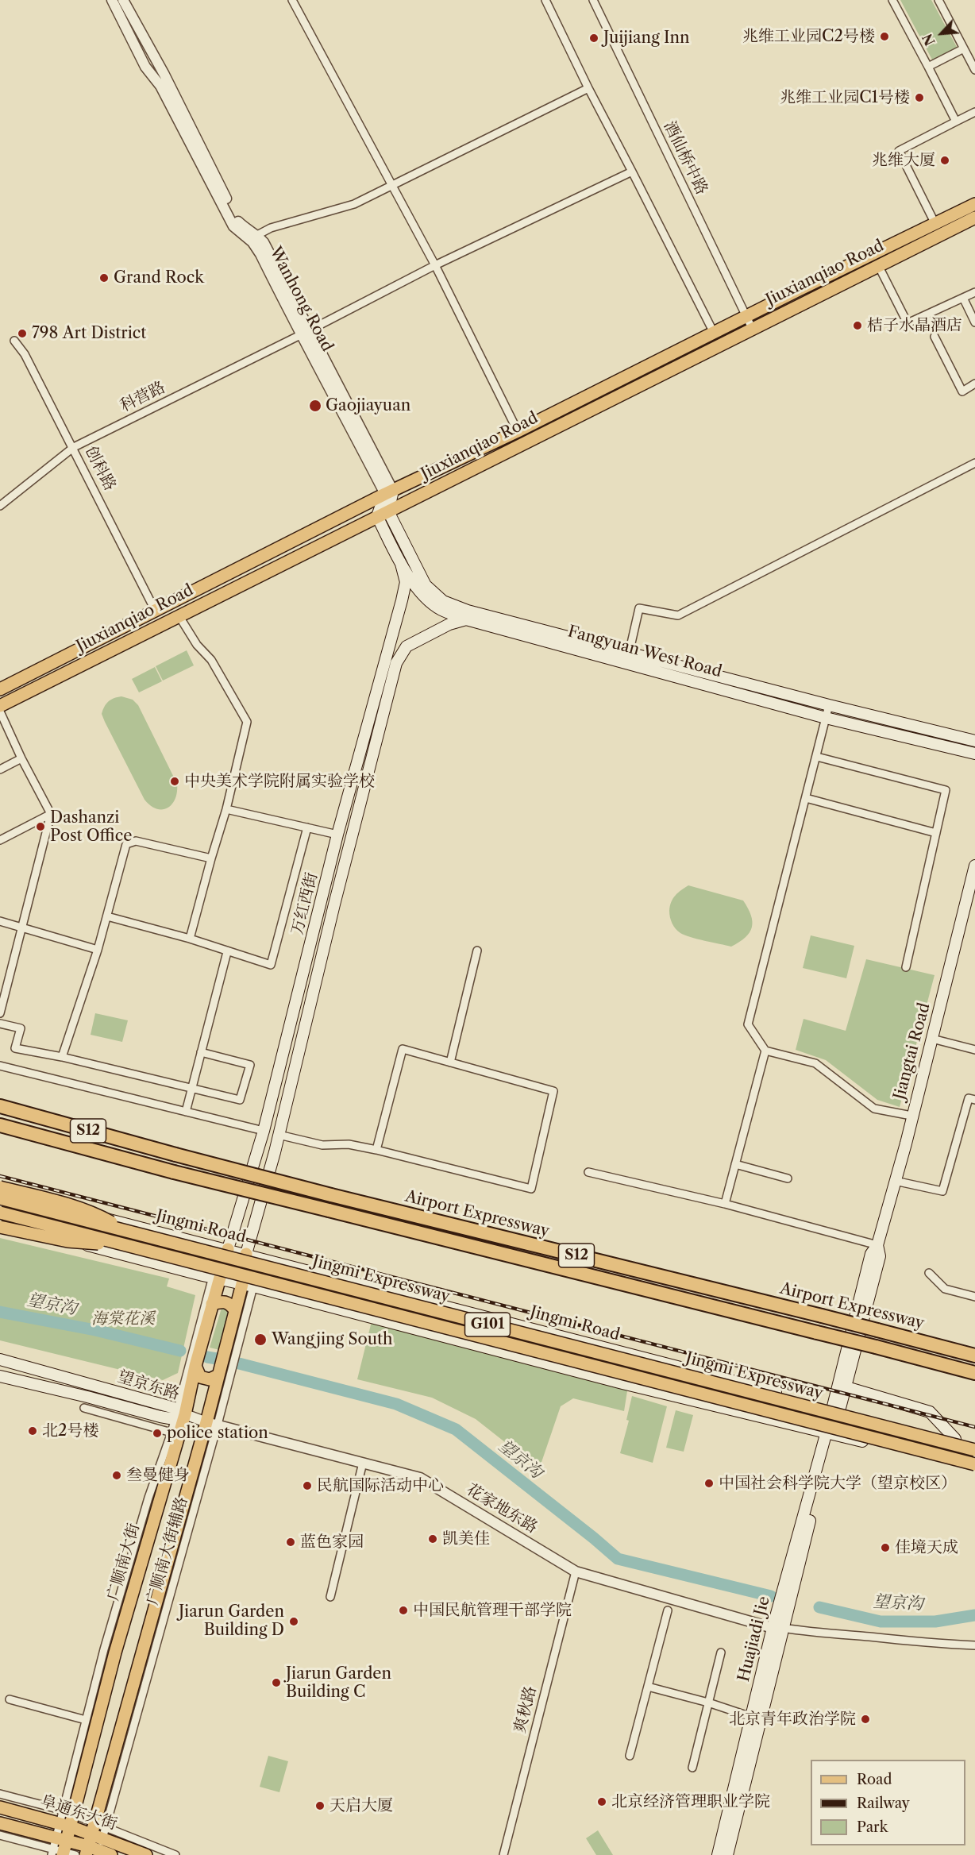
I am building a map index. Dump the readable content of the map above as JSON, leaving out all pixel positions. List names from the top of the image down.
{
  "streets": {
    "highway": ["S12", "Airport Expressway"],
    "main road": [
      "Jiuxianqiao Road",
      "Fangyuan West Road",
      "万红西街",
      "Jiangtai Road",
      "Jingmi Road",
      "Jingmi Expressway",
      "G101",
      "望京东路",
      "广顺南大街",
      "Huajiadi Jie",
      "阜通东大街"
    ],
    "street": [
      "酒仙桥中路",
      "Wanhong Road",
      "科营路",
      "创科路",
      "花家地东路",
      "广顺南大街辅路",
      "爽秋路"
    ]
  },
  "crossings": [
    ["酒仙桥中路", "Jiuxianqiao Road"],
    ["Jiuxianqiao Road", "Wanhong Road"],
    ["Jiuxianqiao Road", "创科路"],
    ["Jiuxianqiao Road", "Fangyuan West Road"],
    ["Wanhong Road", "科营路"],
    ["科营路", "创科路"],
    ["Fangyuan West Road", "万红西街"],
    ["万红西街", "Jingmi Road"],
    ["万红西街", "广顺南大街"],
    ["Jiangtai Road", "Jingmi Road"],
    ["Jiangtai Road", "Huajiadi Jie"],
    ["Jingmi Road", "广顺南大街"],
    ["Jingmi Road", "Huajiadi Jie"],
    ["G101", "广顺南大街辅路"],
    ["G101", "广顺南大街"],
    ["G101", "Huajiadi Jie"],
    ["望京东路", "花家地东路"],
    ["望京东路", "广顺南大街"],
    ["花家地东路", "广顺南大街辅路"],
    ["花家地东路", "广顺南大街"],
    ["花家地东路", "Huajiadi Jie"],
    ["花家地东路", "爽秋路"],
    ["广顺南大街辅路", "阜通东大街"],
    ["广顺南大街", "阜通东大街"]
  ],
  "water": ["望京沟"],
  "parks": ["海棠花溪"],
  "places": [
    "兆维工业园C2号楼",
    "Juijiang Inn",
    "兆维工业园C1号楼",
    "兆维大厦",
    "Grand Rock",
    "桔子水晶酒店",
    "798 Art District",
    "Gaojiayuan",
    "中央美术学院附属实验学校",
    "Dashanzi Post Office",
    "Wangjing South",
    "北2号楼",
    "police station",
    "叁曼健身",
    "中国社会科学院大学（望京校区）",
    "民航国际活动中心",
    "凯美佳",
    "蓝色家园",
    "佳境天成",
    "中国民航管理干部学院",
    "Jiarun Garden Building D",
    "Jiarun Garden Building C",
    "北京青年政治学院",
    "北京经济管理职业学院",
    "天启大厦"
  ],
  "legend": ["Road", "Railway", "Park"],
  "north": "bottom left"
}
